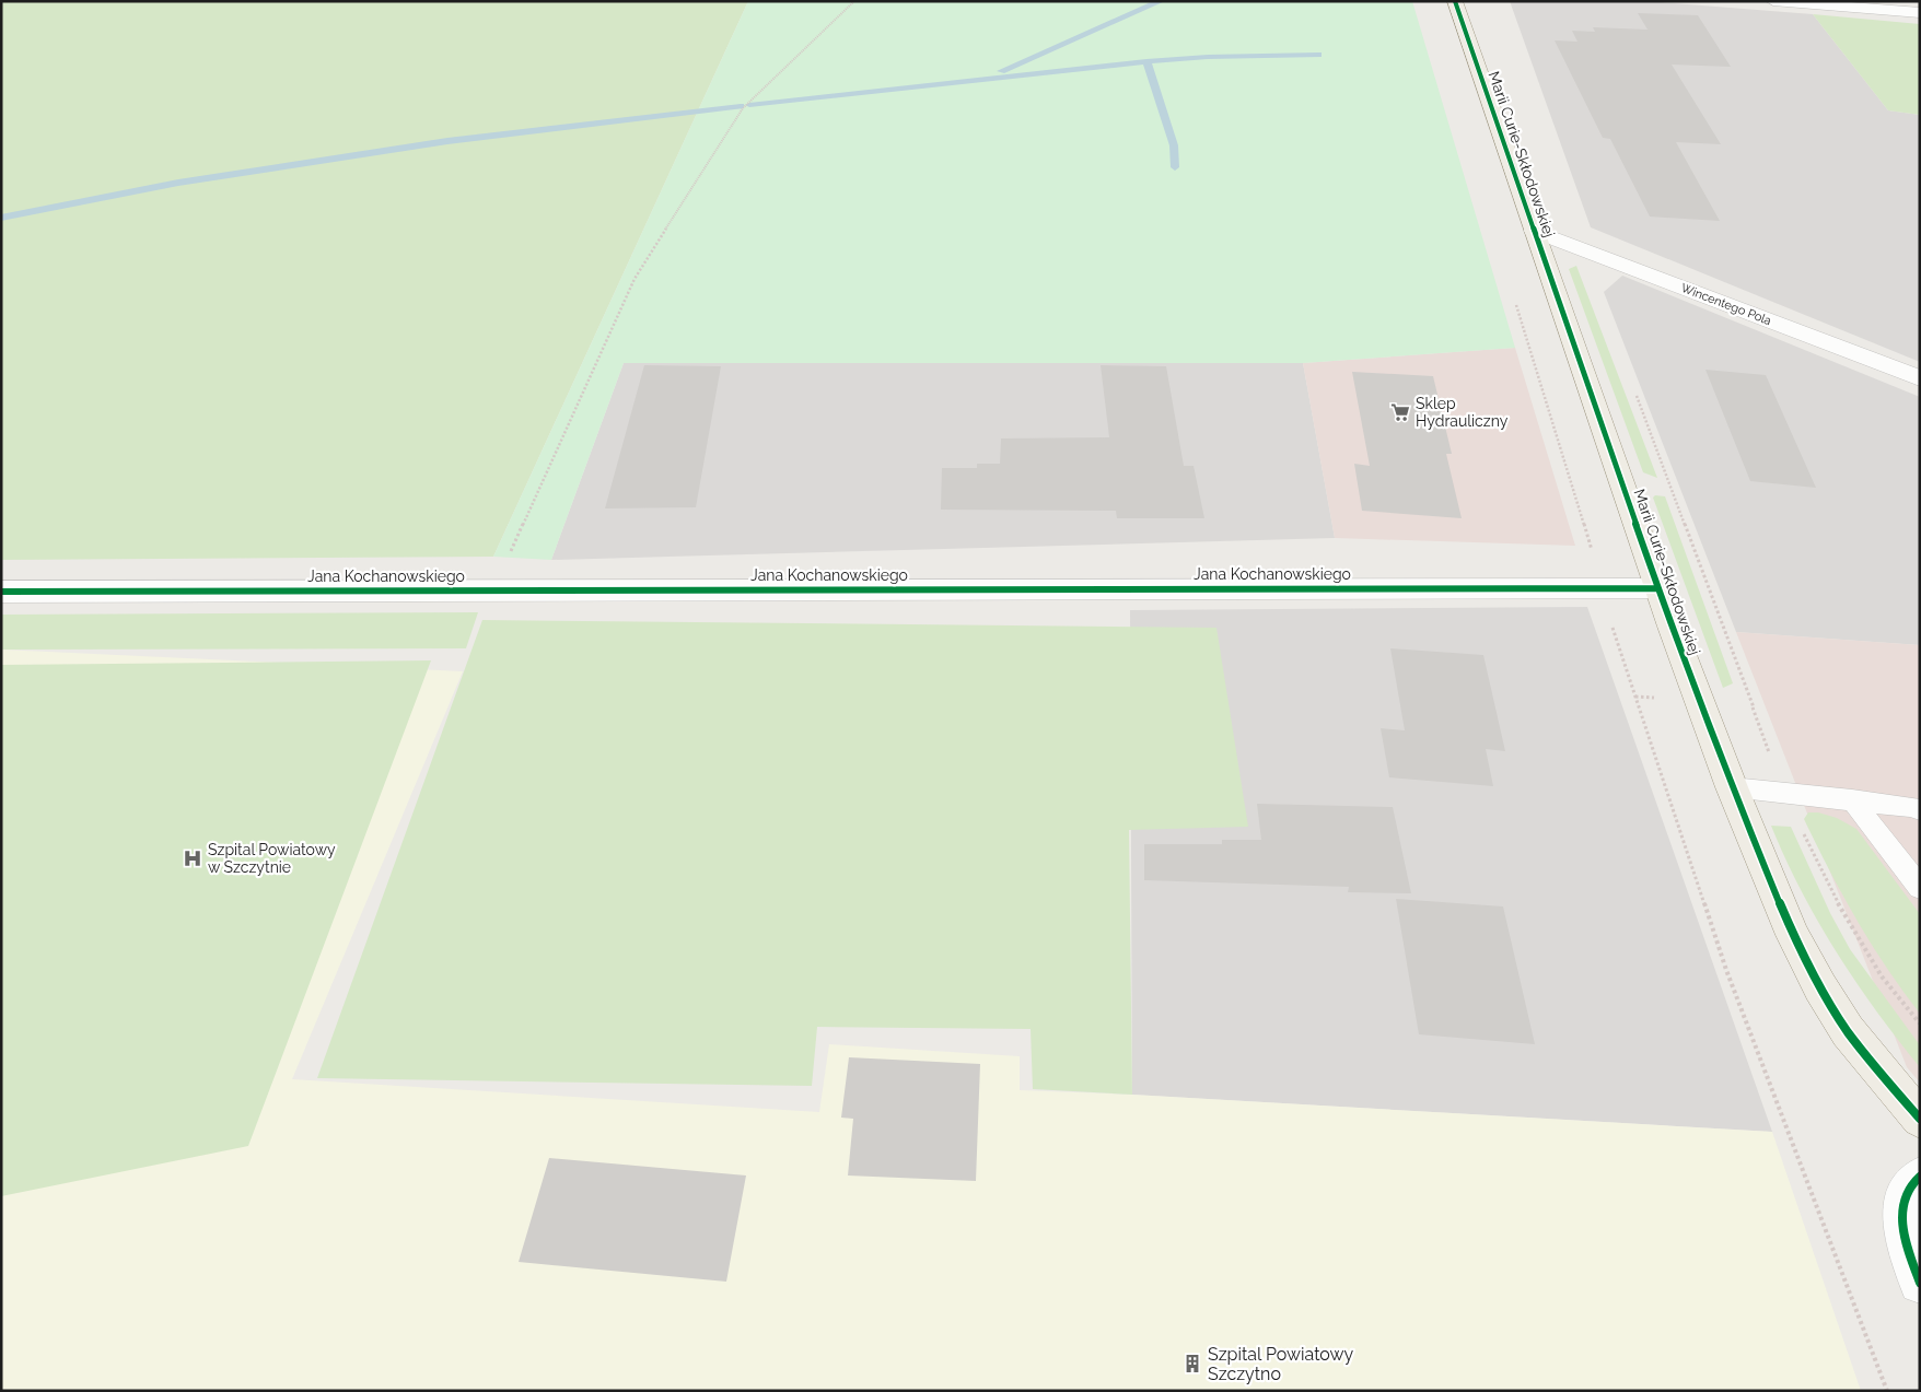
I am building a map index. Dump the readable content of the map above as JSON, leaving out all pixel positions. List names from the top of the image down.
{
  "streets": {
    "main road": ["Marii Curie-Skłodowskiej"],
    "street": ["Wincentego Pola", "Jana Kochanowskiego"]
  },
  "crossings": [
    ["Marii Curie-Skłodowskiej", "Wincentego Pola"],
    ["Marii Curie-Skłodowskiej", "Jana Kochanowskiego"]
  ],
  "places": {
    "supermarket": ["Sklep Hydrauliczny"],
    "hospital": ["Szpital Powiatowy w Szczytnie"],
    "building": ["Szpital Powiatowy Szczytno"]
  }
}
